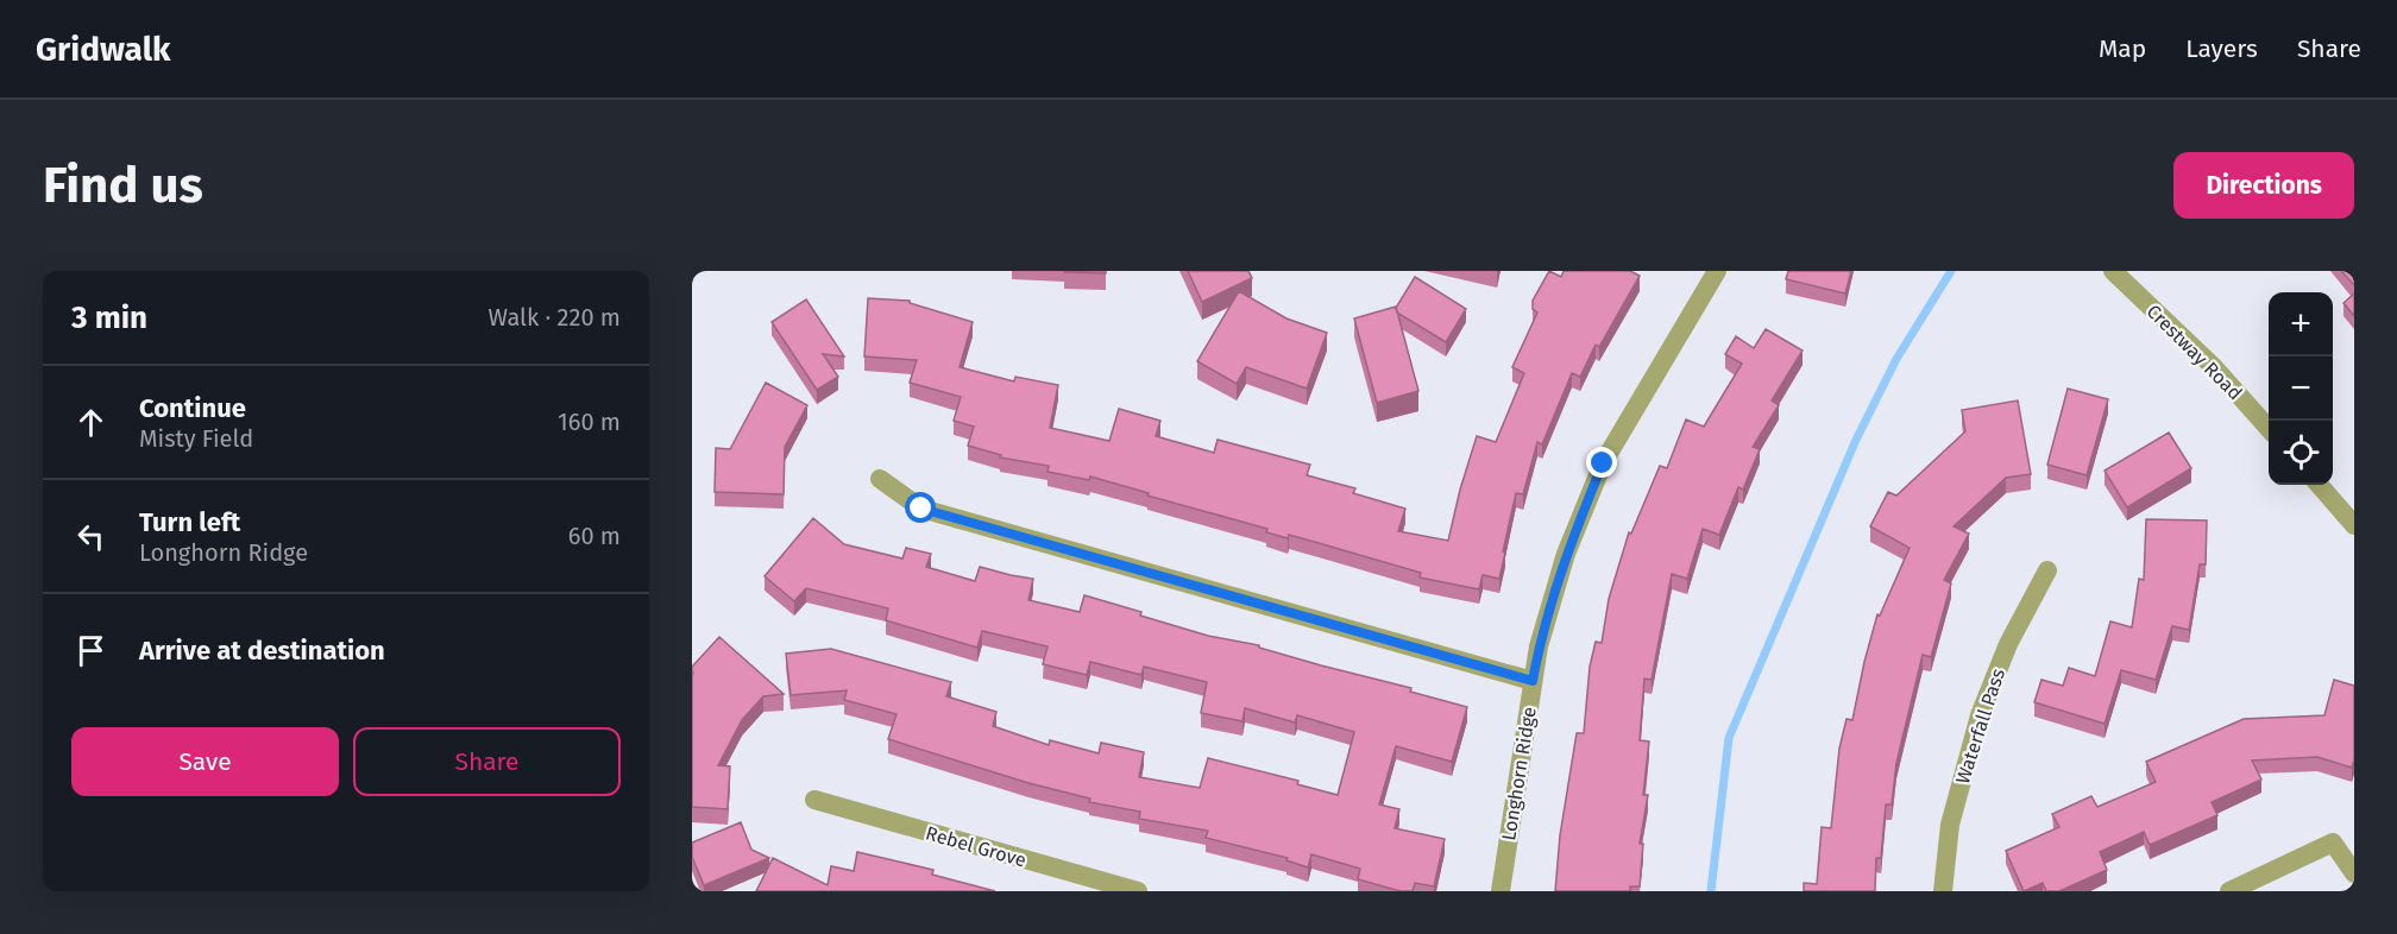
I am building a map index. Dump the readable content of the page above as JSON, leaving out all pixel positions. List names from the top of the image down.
{
  "streets": {
    "street": [
      "Crestway Road",
      "Waterfall Pass",
      "Longhorn Ridge",
      "Rebel Grove"
    ]
  },
  "page": {
    "header": "Gridwalk",
    "nav": ["Map", "Layers", "Share"],
    "buttons": [
      "Directions",
      ["Save", "Share"]
    ],
    "title": "Find us",
    "heading": ["3 min", "Walk · 220 m"],
    "map_buttons": ["+", "−"],
    "list": [
      ["Continue", "Misty Field", "160 m"],
      ["Turn left", "Longhorn Ridge", "60 m"],
      "Arrive at destination"
    ]
  }
}
